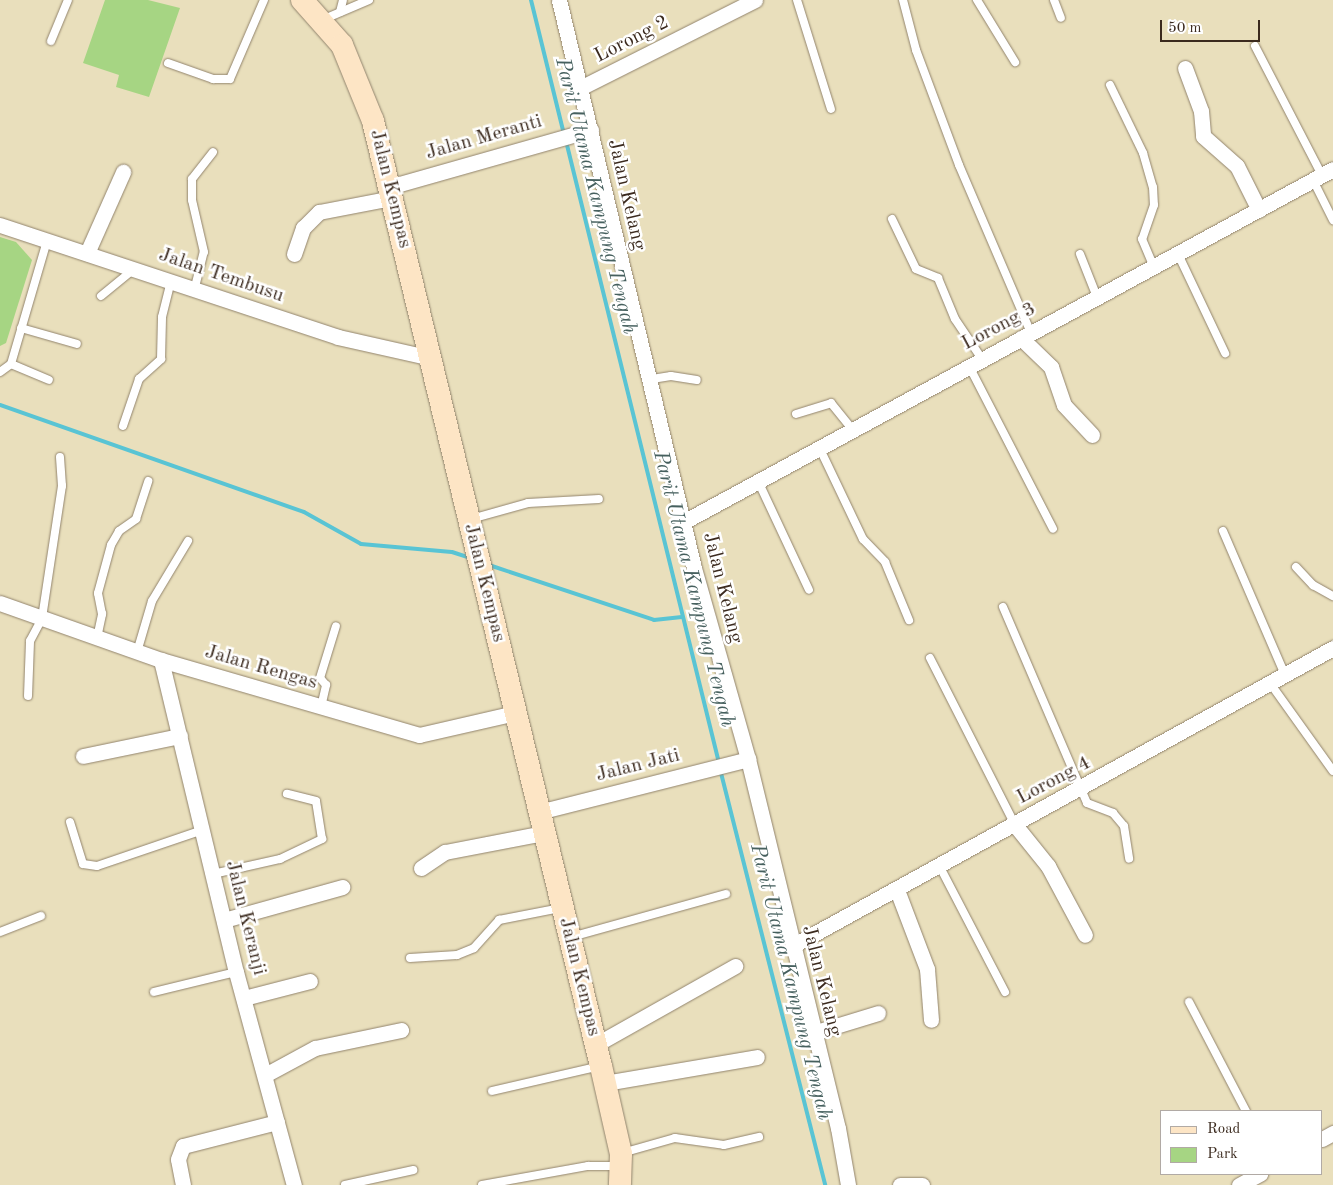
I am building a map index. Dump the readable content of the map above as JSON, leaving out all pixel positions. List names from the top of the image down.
{
  "streets": {
    "street": [
      "Lorong 2",
      "Jalan Meranti",
      "Jalan Kempas",
      "Jalan Kelang",
      "Jalan Tembusu",
      "Lorong 3",
      "Jalan Rengas",
      "Jalan Jati",
      "Lorong 4",
      "Jalan Keranji"
    ]
  },
  "crossings": [
    ["Lorong 2", "Jalan Kelang"],
    ["Jalan Meranti", "Jalan Kempas"],
    ["Jalan Meranti", "Jalan Kelang"],
    ["Jalan Kempas", "Jalan Tembusu"],
    ["Jalan Kempas", "Jalan Rengas"],
    ["Jalan Kempas", "Jalan Jati"],
    ["Jalan Kelang", "Lorong 3"],
    ["Jalan Kelang", "Jalan Jati"],
    ["Jalan Kelang", "Lorong 4"],
    ["Jalan Rengas", "Jalan Keranji"]
  ],
  "water": ["Parit Utama Kampung Tengah"],
  "legend": ["Road", "Park"],
  "scale_bar": "50 m"
}
